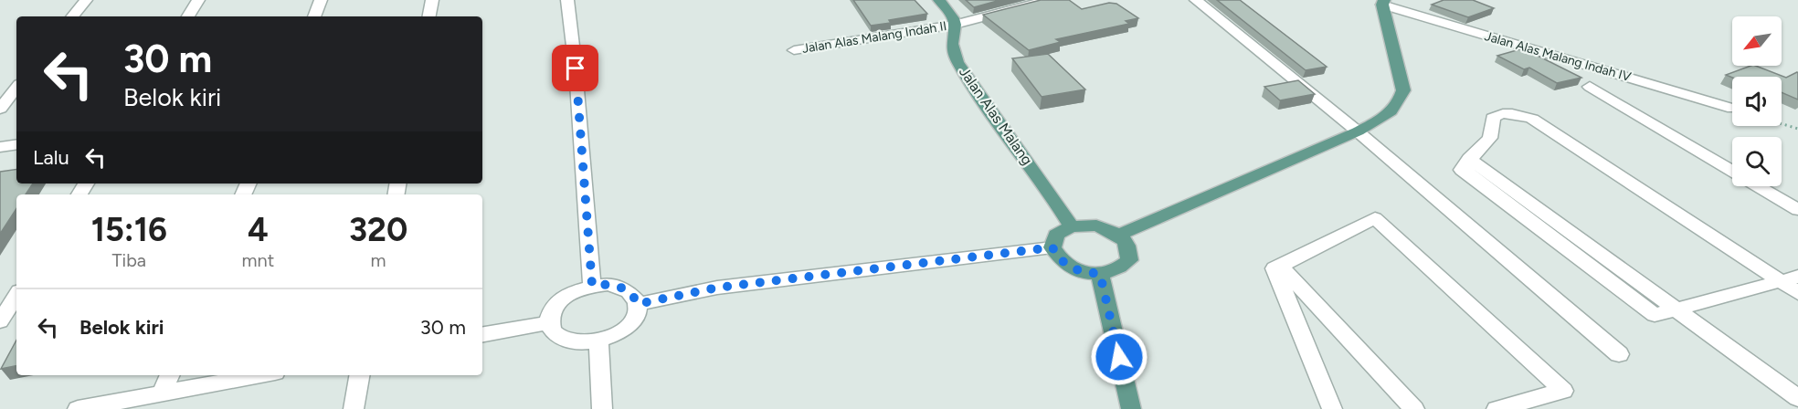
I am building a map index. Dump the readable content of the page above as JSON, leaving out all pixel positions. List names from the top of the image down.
{
  "streets": {
    "main road": ["Jalan Alas Malang"],
    "street": ["Jalan Alas Malang Indah II", "Jalan Alas Malang Indah IV"]
  },
  "crossings": [
    ["Jalan Alas Malang Indah II", "Jalan Alas Malang"]
  ],
  "north": "bottom left",
  "page": {
    "turn": ["30 m", "Belok kiri"],
    "then": "Lalu",
    "eta": [
      "15:16",
      "Tiba",
      "4",
      "mnt",
      "320",
      "m"
    ],
    "list": [
      {
        "name": "Belok kiri",
        "value": "30 m"
      }
    ]
  }
}
